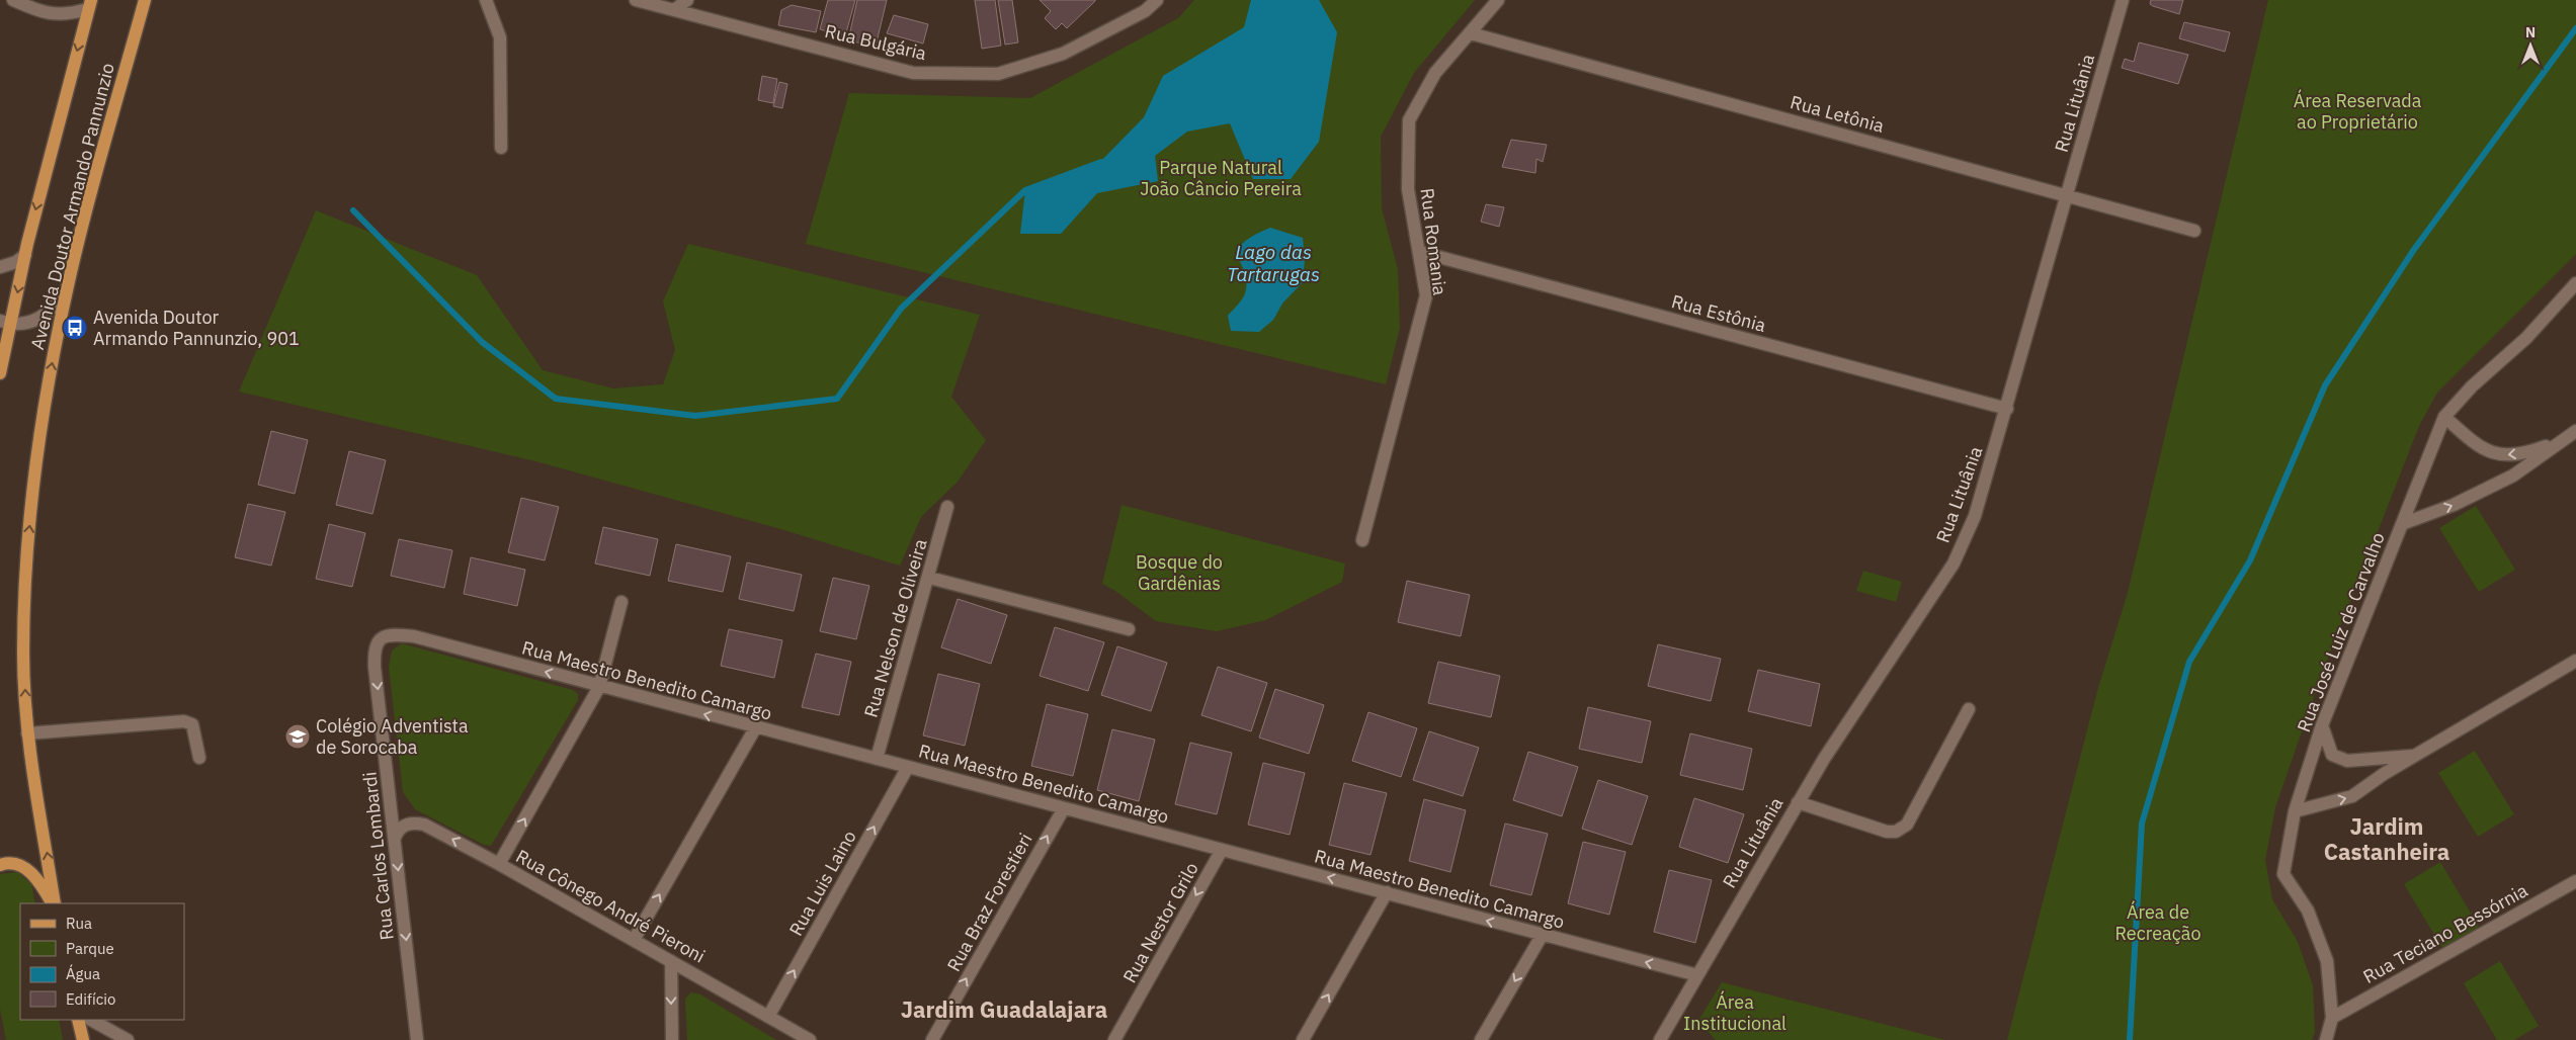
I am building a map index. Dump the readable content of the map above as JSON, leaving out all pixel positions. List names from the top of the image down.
{
  "streets": {
    "main road": ["Avenida Doutor Armando Pannunzio"],
    "street": [
      "Rua Bulgária",
      "Rua Lituânia",
      "Rua Letônia",
      "Rua Romania",
      "Rua Estônia",
      "Rua Nelson de Oliveira",
      "Rua José Luiz de Carvalho",
      "Rua Maestro Benedito Camargo",
      "Rua Carlos Lombardi",
      "Rua Luis Laino",
      "Rua Braz Forestieri",
      "Rua Cônego André Pieroni",
      "Rua Nestor Grilo",
      "Rua Teciano Bessórnia"
    ]
  },
  "crossings": [
    ["Rua Lituânia", "Rua Letônia"],
    ["Rua Lituânia", "Rua Estônia"],
    ["Rua Lituânia", "Rua Maestro Benedito Camargo"],
    ["Rua Letônia", "Rua Romania"],
    ["Rua Romania", "Rua Estônia"],
    ["Rua Nelson de Oliveira", "Rua Maestro Benedito Camargo"],
    ["Rua José Luiz de Carvalho", "Rua Teciano Bessórnia"],
    ["Rua Maestro Benedito Camargo", "Rua Carlos Lombardi"],
    ["Rua Maestro Benedito Camargo", "Rua Luis Laino"],
    ["Rua Maestro Benedito Camargo", "Rua Braz Forestieri"],
    ["Rua Maestro Benedito Camargo", "Rua Nestor Grilo"],
    ["Rua Carlos Lombardi", "Rua Cônego André Pieroni"],
    ["Rua Luis Laino", "Rua Cônego André Pieroni"]
  ],
  "one_way": [
    "Rua Maestro Benedito Camargo",
    "Rua Carlos Lombardi",
    "Rua Luis Laino",
    "Rua Braz Forestieri",
    "Rua Nestor Grilo"
  ],
  "districts": ["Jardim Castanheira", "Jardim Guadalajara"],
  "water": ["Lago das Tartarugas"],
  "parks": [
    "Área Reservada ao Proprietário",
    "Parque Natural João Câncio Pereira",
    "Bosque do Gardênias",
    "Área de Recreação",
    "Área Institucional"
  ],
  "places": {
    "bus stop": ["Avenida Doutor Armando Pannunzio, 901"],
    "school or university": ["Colégio Adventista de Sorocaba"]
  },
  "legend": [
    "Rua",
    "Parque",
    "Água",
    "Edifício"
  ],
  "north": "top"
}
